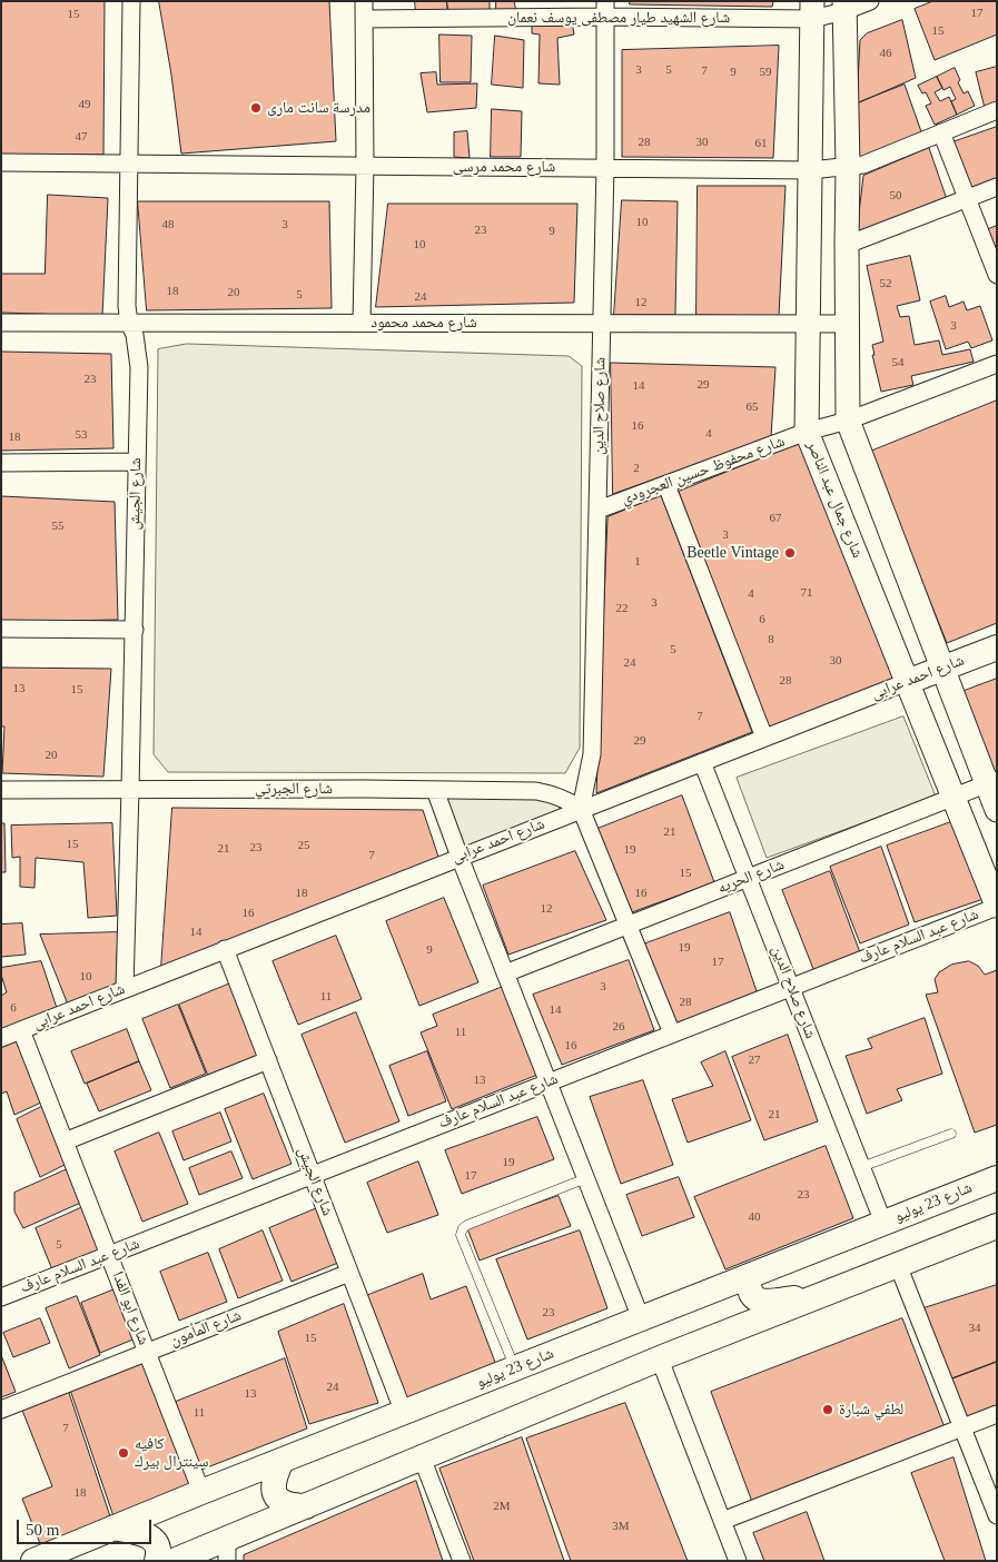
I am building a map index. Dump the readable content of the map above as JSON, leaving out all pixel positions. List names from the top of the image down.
{
  "streets": {
    "main road": ["شارع جمال عبد الناصر", "شارع احمد عرابى", "شارع 23 يوليو"],
    "street": [
      "شارع الشهيد طيار مصطفى يوسف نعمان",
      "شارع محمد مرسى",
      "شارع محمد محمود",
      "شارع صلاح الدين",
      "شارع محفوظ حسين العجرودي",
      "شارع الجيش",
      "شارع الجبرتي",
      "شارع الحريه",
      "شارع عبد السلام عارف",
      "شارع ابو الفدا",
      "شارع المأمون"
    ]
  },
  "crossings": [
    ["شارع الشهيد طيار مصطفى يوسف نعمان", "شارع صلاح الدين"],
    ["شارع الشهيد طيار مصطفى يوسف نعمان", "شارع جمال عبد الناصر"],
    ["شارع محمد مرسى", "شارع صلاح الدين"],
    ["شارع محمد مرسى", "شارع الجيش"],
    ["شارع محمد مرسى", "شارع جمال عبد الناصر"],
    ["شارع محمد محمود", "شارع صلاح الدين"],
    ["شارع محمد محمود", "شارع الجيش"],
    ["شارع محمد محمود", "شارع جمال عبد الناصر"],
    ["شارع صلاح الدين", "شارع محفوظ حسين العجرودي"],
    ["شارع صلاح الدين", "شارع احمد عرابى"],
    ["شارع صلاح الدين", "شارع الجبرتي"],
    ["شارع صلاح الدين", "شارع الحريه"],
    ["شارع صلاح الدين", "شارع عبد السلام عارف"],
    ["شارع صلاح الدين", "شارع 23 يوليو"],
    ["شارع محفوظ حسين العجرودي", "شارع جمال عبد الناصر"],
    ["شارع الجيش", "شارع احمد عرابى"],
    ["شارع الجيش", "شارع الجبرتي"],
    ["شارع الجيش", "شارع عبد السلام عارف"],
    ["شارع الجيش", "شارع 23 يوليو"],
    ["شارع الجيش", "شارع المأمون"],
    ["شارع جمال عبد الناصر", "شارع احمد عرابى"],
    ["شارع جمال عبد الناصر", "شارع الحريه"],
    ["شارع جمال عبد الناصر", "شارع عبد السلام عارف"],
    ["شارع احمد عرابى", "شارع الجبرتي"],
    ["شارع احمد عرابى", "شارع ابو الفدا"],
    ["شارع عبد السلام عارف", "شارع ابو الفدا"],
    ["شارع 23 يوليو", "شارع ابو الفدا"],
    ["شارع ابو الفدا", "شارع المأمون"]
  ],
  "places": [
    "مدرسة سانت مارى",
    "Beetle Vintage",
    "لطفي شبارة",
    "كافيه سينترال بيرك"
  ],
  "house_numbers": [
    "17",
    "15",
    "15",
    "46",
    "3",
    "5",
    "7",
    "9",
    "59",
    "49",
    "47",
    "28",
    "30",
    "61",
    "50",
    "10",
    "48",
    "3",
    "23",
    "9",
    "10",
    "52",
    "18",
    "20",
    "5",
    "24",
    "12",
    "3",
    "54",
    "23",
    "29",
    "14",
    "65",
    "16",
    "4",
    "53",
    "18",
    "2",
    "67",
    "55",
    "3",
    "1",
    "71",
    "4",
    "3",
    "22",
    "6",
    "8",
    "5",
    "30",
    "24",
    "28",
    "13",
    "15",
    "7",
    "29",
    "20",
    "21",
    "15",
    "25",
    "23",
    "21",
    "19",
    "7",
    "15",
    "18",
    "16",
    "12",
    "16",
    "14",
    "19",
    "9",
    "17",
    "10",
    "3",
    "11",
    "28",
    "6",
    "14",
    "26",
    "11",
    "16",
    "27",
    "13",
    "21",
    "19",
    "17",
    "23",
    "40",
    "5",
    "23",
    "34",
    "15",
    "24",
    "13",
    "11",
    "7",
    "18",
    "2M",
    "3M"
  ],
  "scale_bar": "50 m"
}
